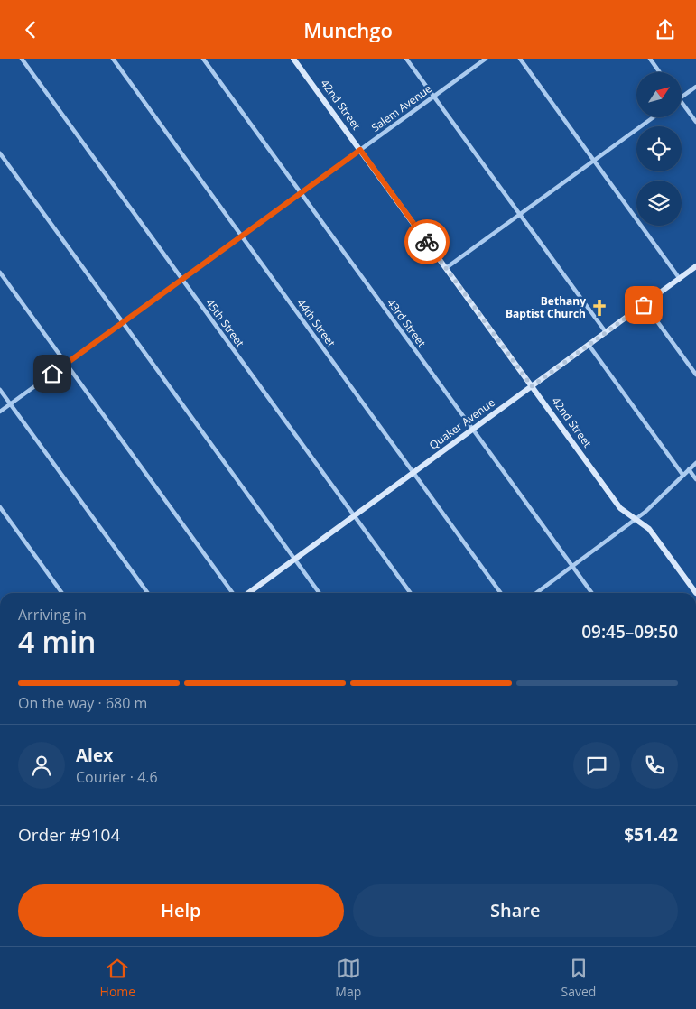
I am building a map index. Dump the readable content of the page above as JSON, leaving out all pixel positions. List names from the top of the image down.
{
  "streets": {
    "street": [
      "42nd Street",
      "Salem Avenue",
      "45th Street",
      "44th Street",
      "43rd Street",
      "Quaker Avenue"
    ]
  },
  "crossings": [
    ["42nd Street", "Salem Avenue"],
    ["42nd Street", "Quaker Avenue"],
    ["Salem Avenue", "45th Street"],
    ["Salem Avenue", "44th Street"],
    ["Salem Avenue", "43rd Street"],
    ["45th Street", "Quaker Avenue"],
    ["44th Street", "Quaker Avenue"],
    ["43rd Street", "Quaker Avenue"]
  ],
  "places": {
    "church": ["Bethany Baptist Church"]
  },
  "north": "top right",
  "page": {
    "header": "Munchgo",
    "heading": ["4 min", "Arriving in", "09:45–09:50"],
    "panel": [
      "Alex",
      "Courier · 4.6",
      "Order #9104",
      "$51.42"
    ],
    "bar": "On the way · 680 m",
    "buttons": ["Help", "Share"],
    "tabs": ["Home", "Map", "Saved"]
  }
}
